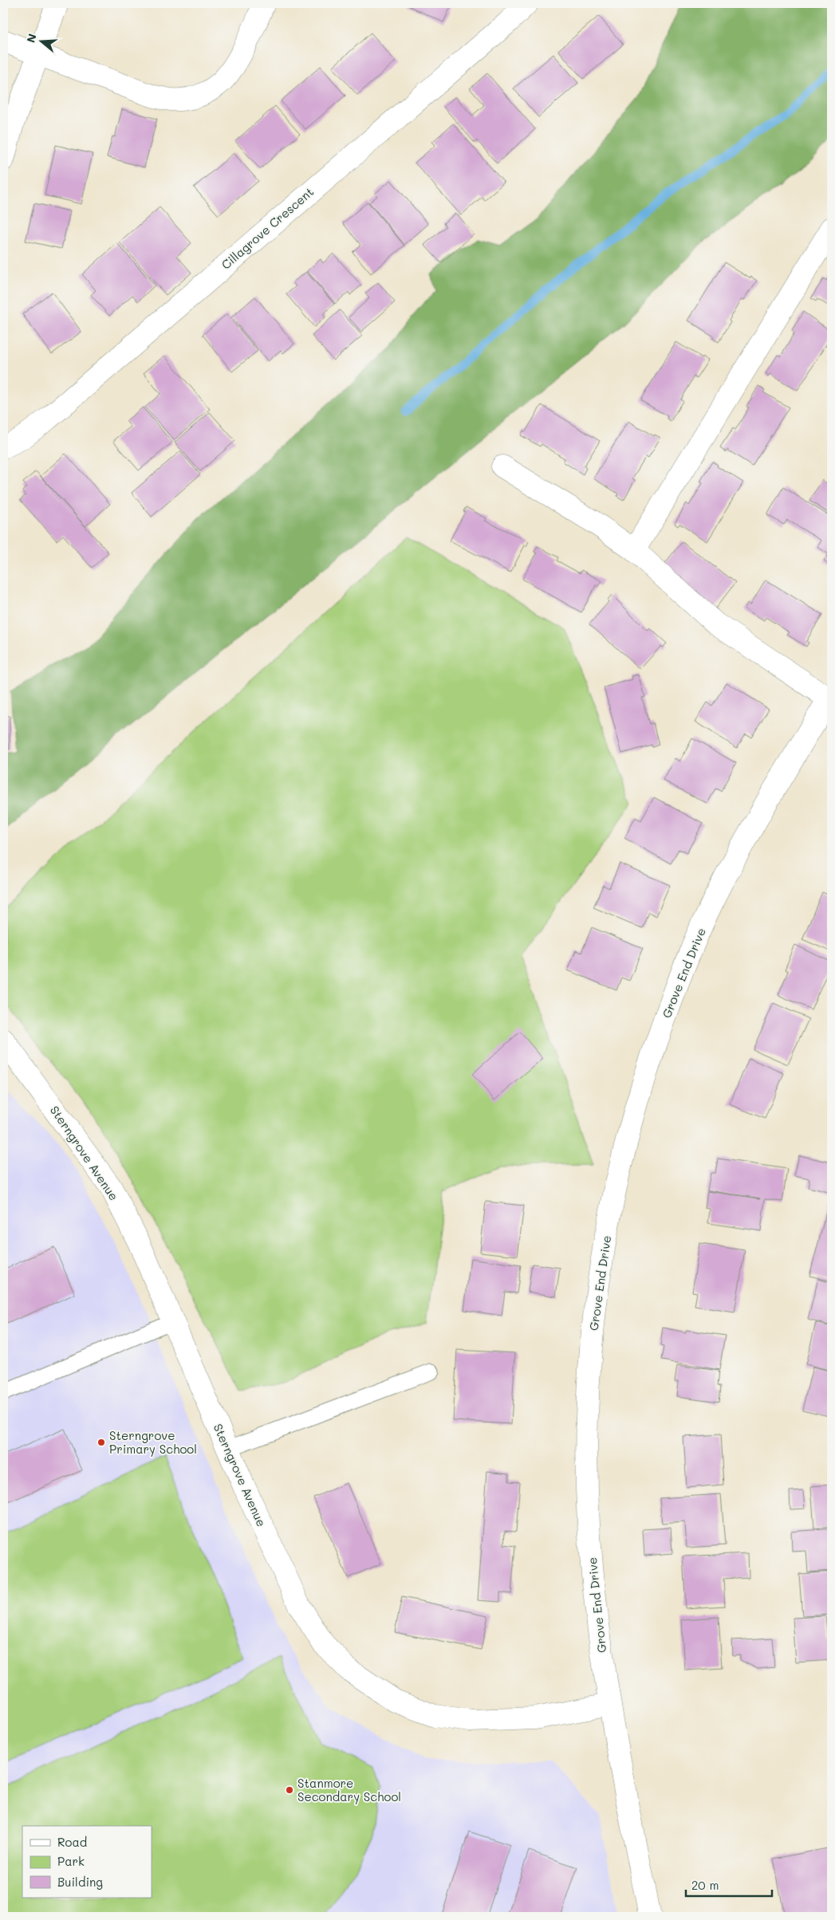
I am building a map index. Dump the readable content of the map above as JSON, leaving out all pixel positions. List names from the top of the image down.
{
  "streets": {
    "street": ["Cillagrove Crescent", "Grove End Drive", "Sterngrove Avenue"]
  },
  "crossings": [
    ["Grove End Drive", "Sterngrove Avenue"]
  ],
  "places": ["Sterngrove Primary School", "Stanmore Secondary School"],
  "legend": ["Road", "Park", "Building"],
  "scale_bar": "20 m",
  "north": "left"
}
